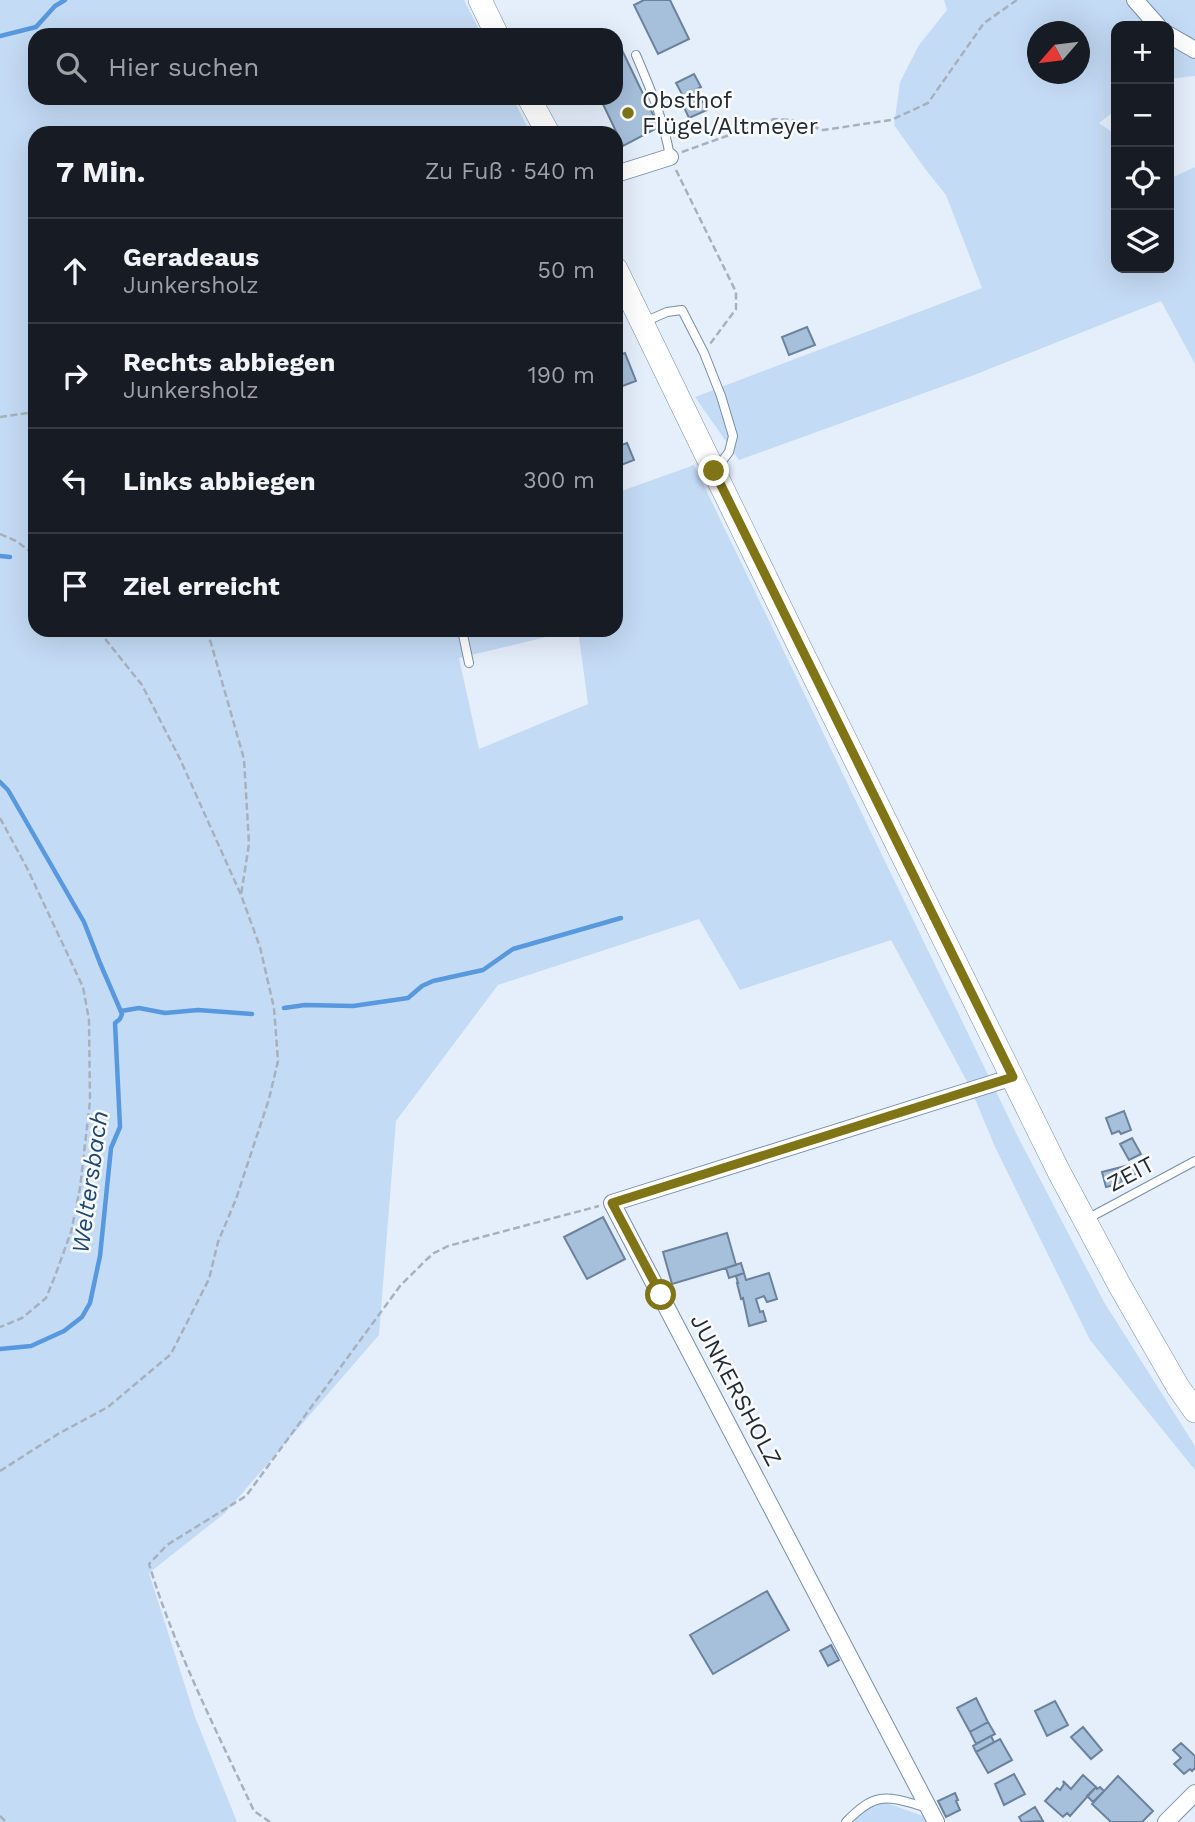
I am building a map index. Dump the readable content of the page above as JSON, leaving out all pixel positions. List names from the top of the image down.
{
  "streets": {
    "street": ["JUNKERSHOLZ"],
    "lane": ["ZEIT"]
  },
  "water": ["Weltersbach"],
  "places": ["Obsthof Flügel/Altmeyer"],
  "north": "bottom left",
  "page": {
    "map_buttons": ["+", "−"],
    "search": "Hier suchen",
    "heading": ["7 Min.", "Zu Fuß · 540 m"],
    "list": [
      ["Geradeaus", "Junkersholz", "50 m"],
      ["Rechts abbiegen", "Junkersholz", "190 m"],
      ["Links abbiegen", "300 m"],
      "Ziel erreicht"
    ]
  }
}
